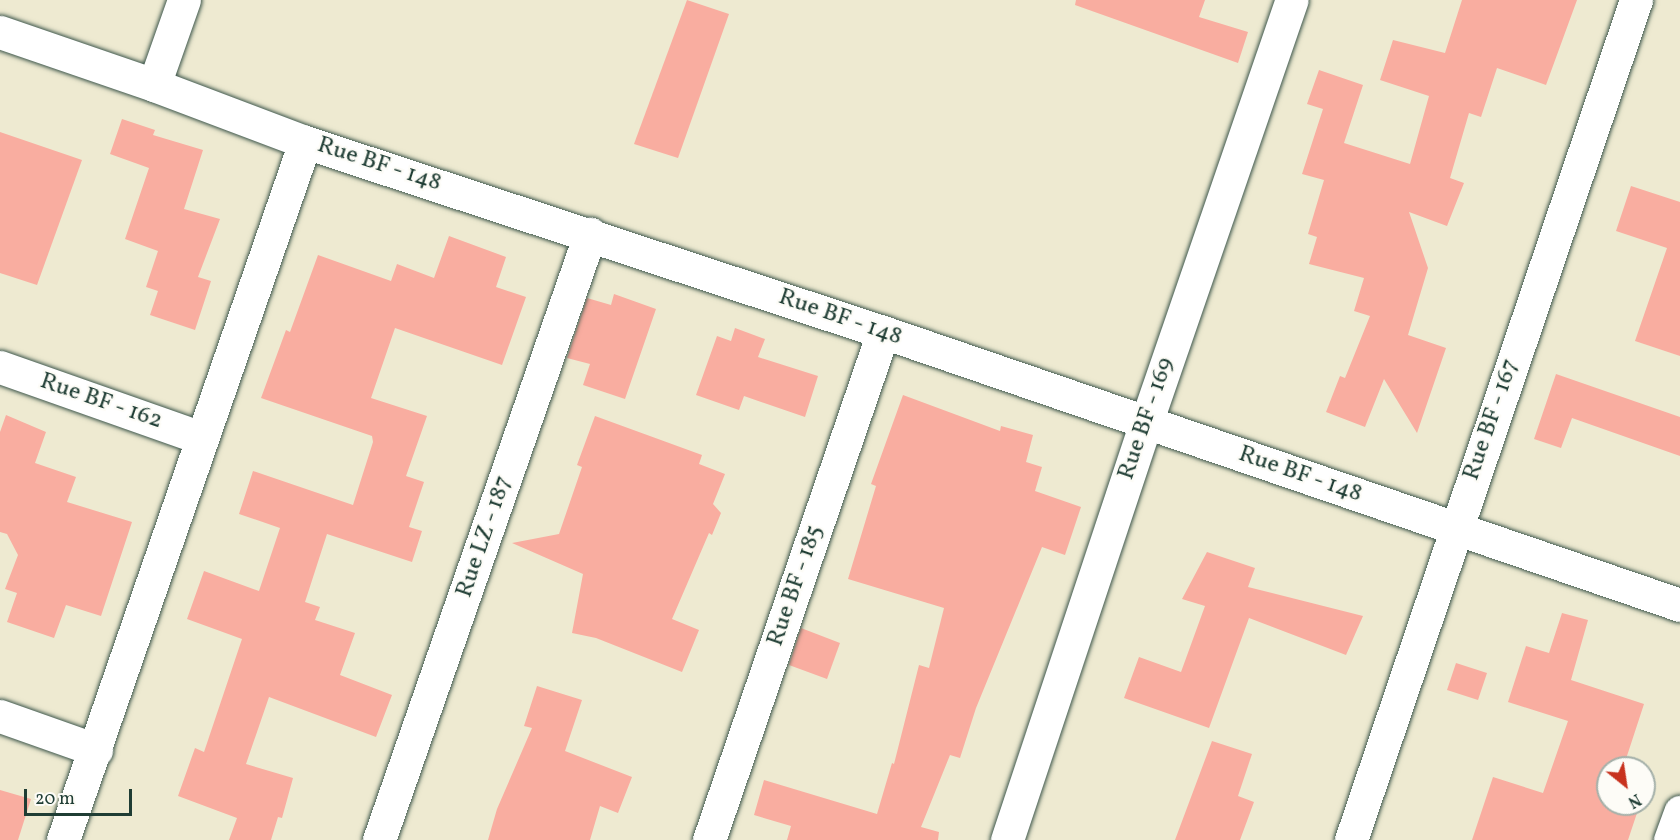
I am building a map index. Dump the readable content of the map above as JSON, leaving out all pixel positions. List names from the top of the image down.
{
  "streets": {
    "street": [
      "Rue BF - 148",
      "Rue BF - 162",
      "Rue BF - 169",
      "Rue BF - 167",
      "Rue LZ - 187",
      "Rue BF - 185"
    ]
  },
  "crossings": [
    ["Rue BF - 148", "Rue BF - 169"],
    ["Rue BF - 148", "Rue BF - 167"],
    ["Rue BF - 148", "Rue LZ - 187"],
    ["Rue BF - 148", "Rue BF - 185"]
  ],
  "scale_bar": "20 m",
  "north": "bottom right"
}
